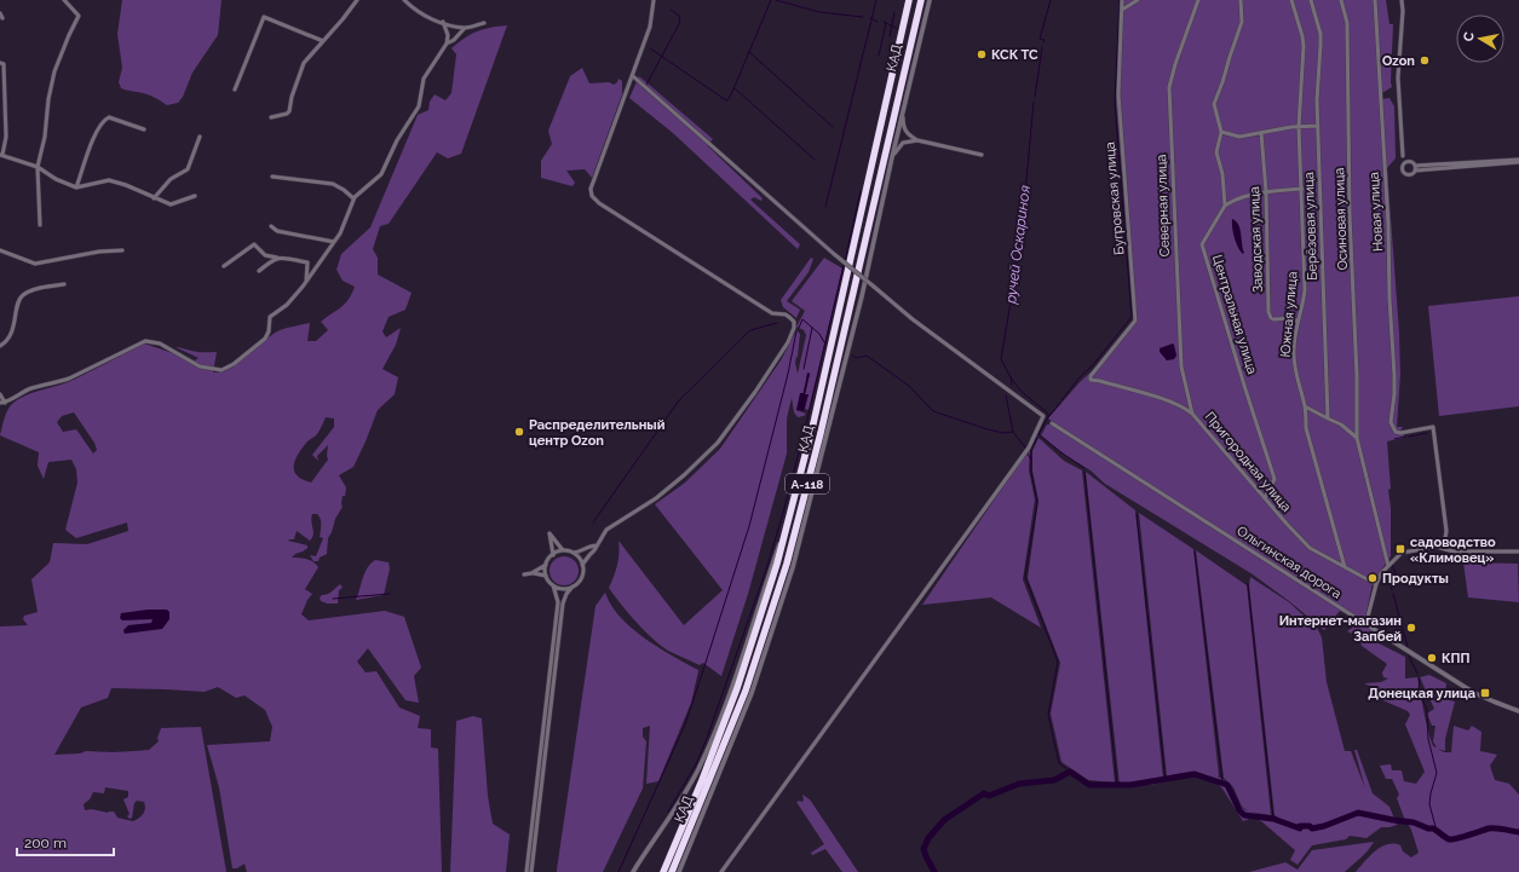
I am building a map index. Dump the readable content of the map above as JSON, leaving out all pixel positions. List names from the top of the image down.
{
  "streets": {
    "highway": ["КАД", "А-118"],
    "street": [
      "Бугровская улица",
      "Северная улица",
      "Новая улица",
      "Осиновая улица",
      "Берёзовая улица",
      "Заводская улица",
      "Центральная улица",
      "Южная улица",
      "Пригородная улица",
      "Ольгинская дорога"
    ]
  },
  "crossings": [
    ["Бугровская улица", "Пригородная улица"],
    ["Северная улица", "Пригородная улица"],
    ["Заводская улица", "Южная улица"],
    ["Центральная улица", "Пригородная улица"],
    ["Южная улица", "Пригородная улица"]
  ],
  "water": ["ручей Оскариноя"],
  "places": {
    "other": [
      "КСК ТС",
      "Ozon",
      "Распределительный центр Ozon",
      "Продукты",
      "Интернет-магазин Запбей",
      "КПП"
    ],
    "transit": ["садоводство «Климовец»", "Донецкая улица"]
  },
  "scale_bar": "200 m",
  "north": "left"
}
